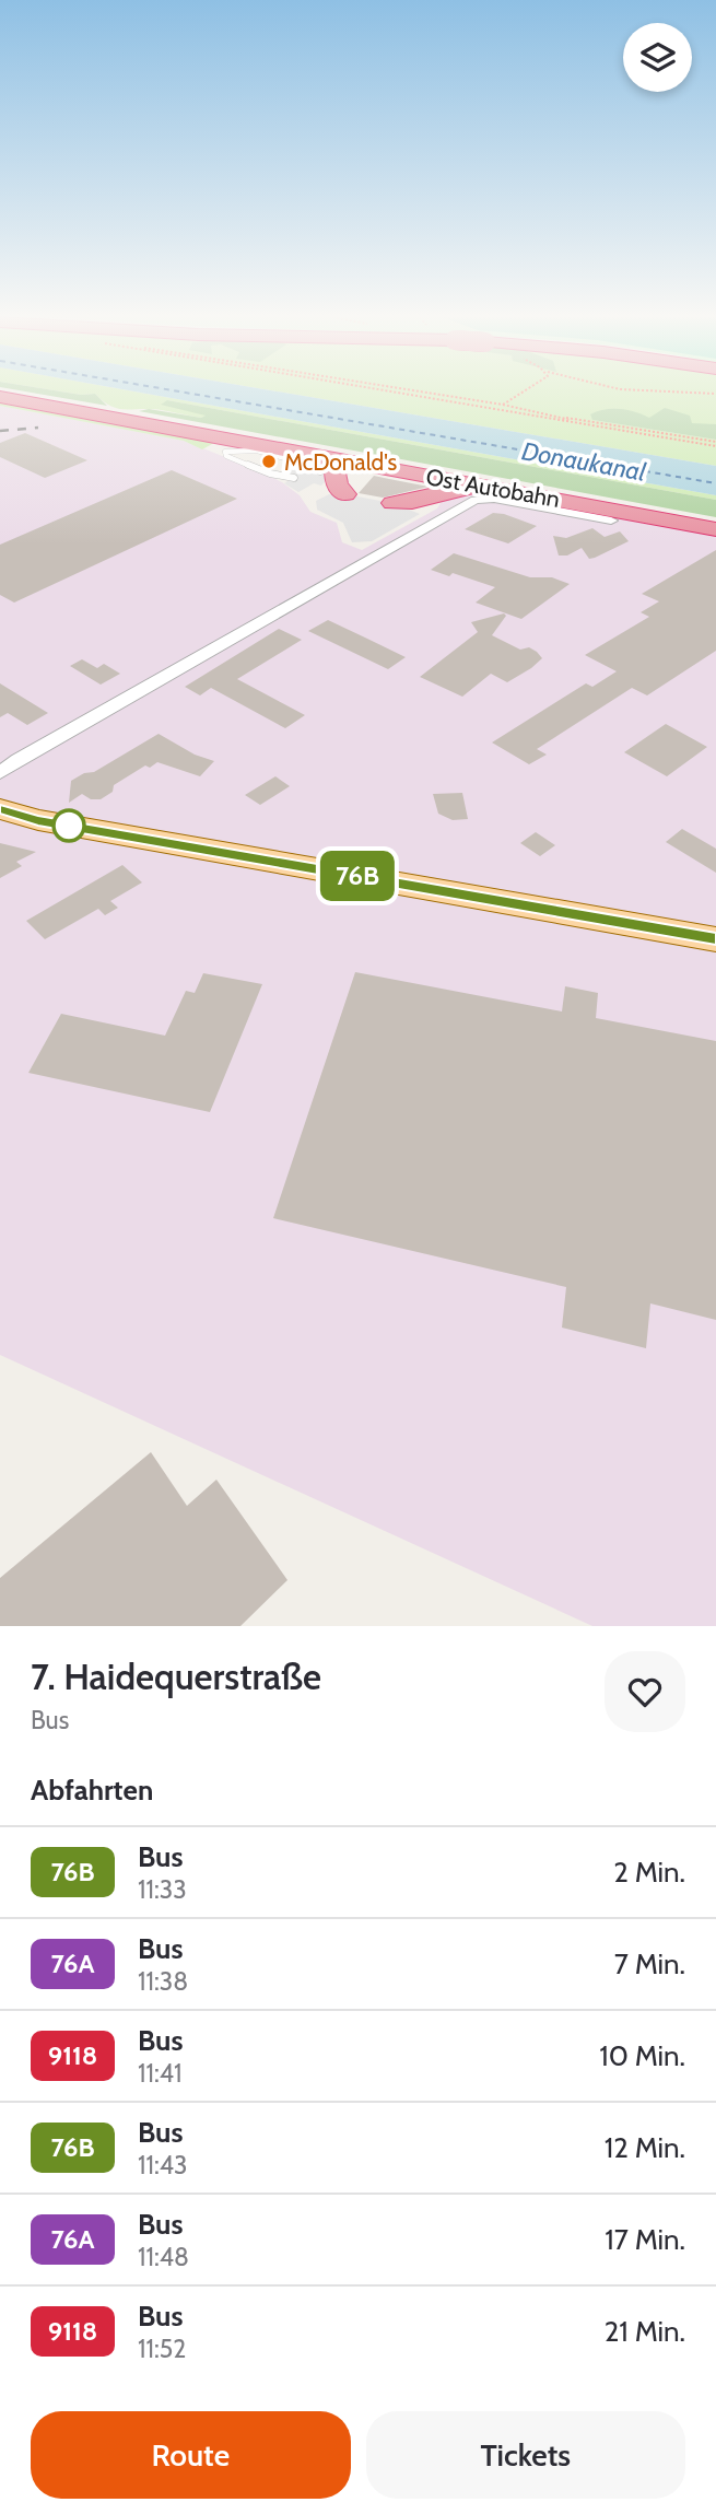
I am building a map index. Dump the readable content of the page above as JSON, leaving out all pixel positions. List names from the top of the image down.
{
  "streets": {
    "highway": ["Ost Autobahn"]
  },
  "water": ["Donaukanal"],
  "places": ["McDonald's"],
  "lines": ["bus line 76B"],
  "page": {
    "on_map": "76B",
    "heading": [
      ["7. Haidequerstraße", "Bus"],
      "Abfahrten"
    ],
    "list": [
      {
        "mark": "76B",
        "name": "Bus",
        "note": "11:33",
        "value": "2 Min."
      },
      {
        "mark": "76A",
        "name": "Bus",
        "note": "11:38",
        "value": "7 Min."
      },
      {
        "mark": "9118",
        "name": "Bus",
        "note": "11:41",
        "value": "10 Min."
      },
      {
        "mark": "76B",
        "name": "Bus",
        "note": "11:43",
        "value": "12 Min."
      },
      {
        "mark": "76A",
        "name": "Bus",
        "note": "11:48",
        "value": "17 Min."
      },
      {
        "mark": "9118",
        "name": "Bus",
        "note": "11:52",
        "value": "21 Min."
      }
    ],
    "buttons": ["Route", "Tickets"]
  }
}
